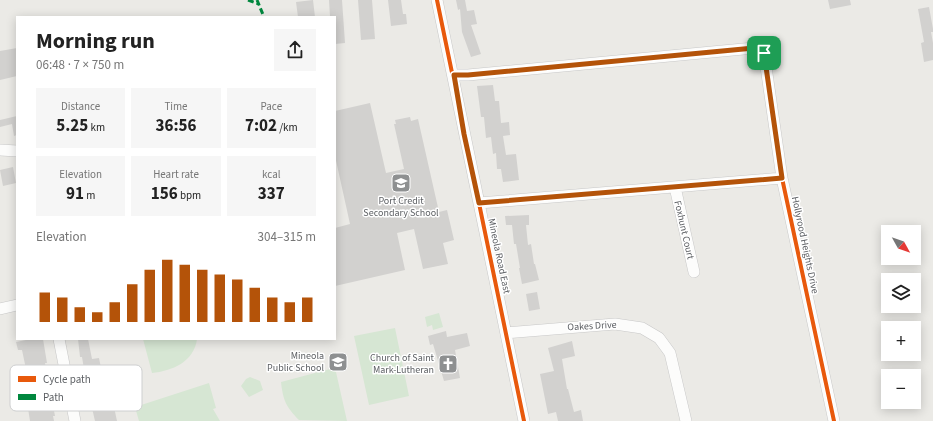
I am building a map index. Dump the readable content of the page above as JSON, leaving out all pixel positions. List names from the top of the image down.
{
  "streets": {
    "street": [
      "Foxhunt Court",
      "Hollyrood Heights Drive",
      "Mineola Road East",
      "Oakes Drive"
    ]
  },
  "crossings": [
    ["Hollyrood Heights Drive", "Mineola Road East"],
    ["Mineola Road East", "Oakes Drive"]
  ],
  "places": {
    "school or university": ["Port Credit Secondary School", "Mineola Public School"],
    "church": ["Church of Saint Mark-Lutheran"]
  },
  "legend": ["Cycle path", "Path"],
  "north": "bottom right",
  "page": {
    "heading": ["Morning run", "06:48 · 7 × 750 m"],
    "stats": [
      ["Distance", "5.25 km"],
      ["Time", "36:56"],
      ["Pace", "7:02 /km"],
      ["Elevation", "91 m"],
      ["Heart rate", "156 bpm"],
      ["kcal", "337"]
    ],
    "chart": ["Elevation", "304–315 m"],
    "map_buttons": ["+", "−"]
  }
}
